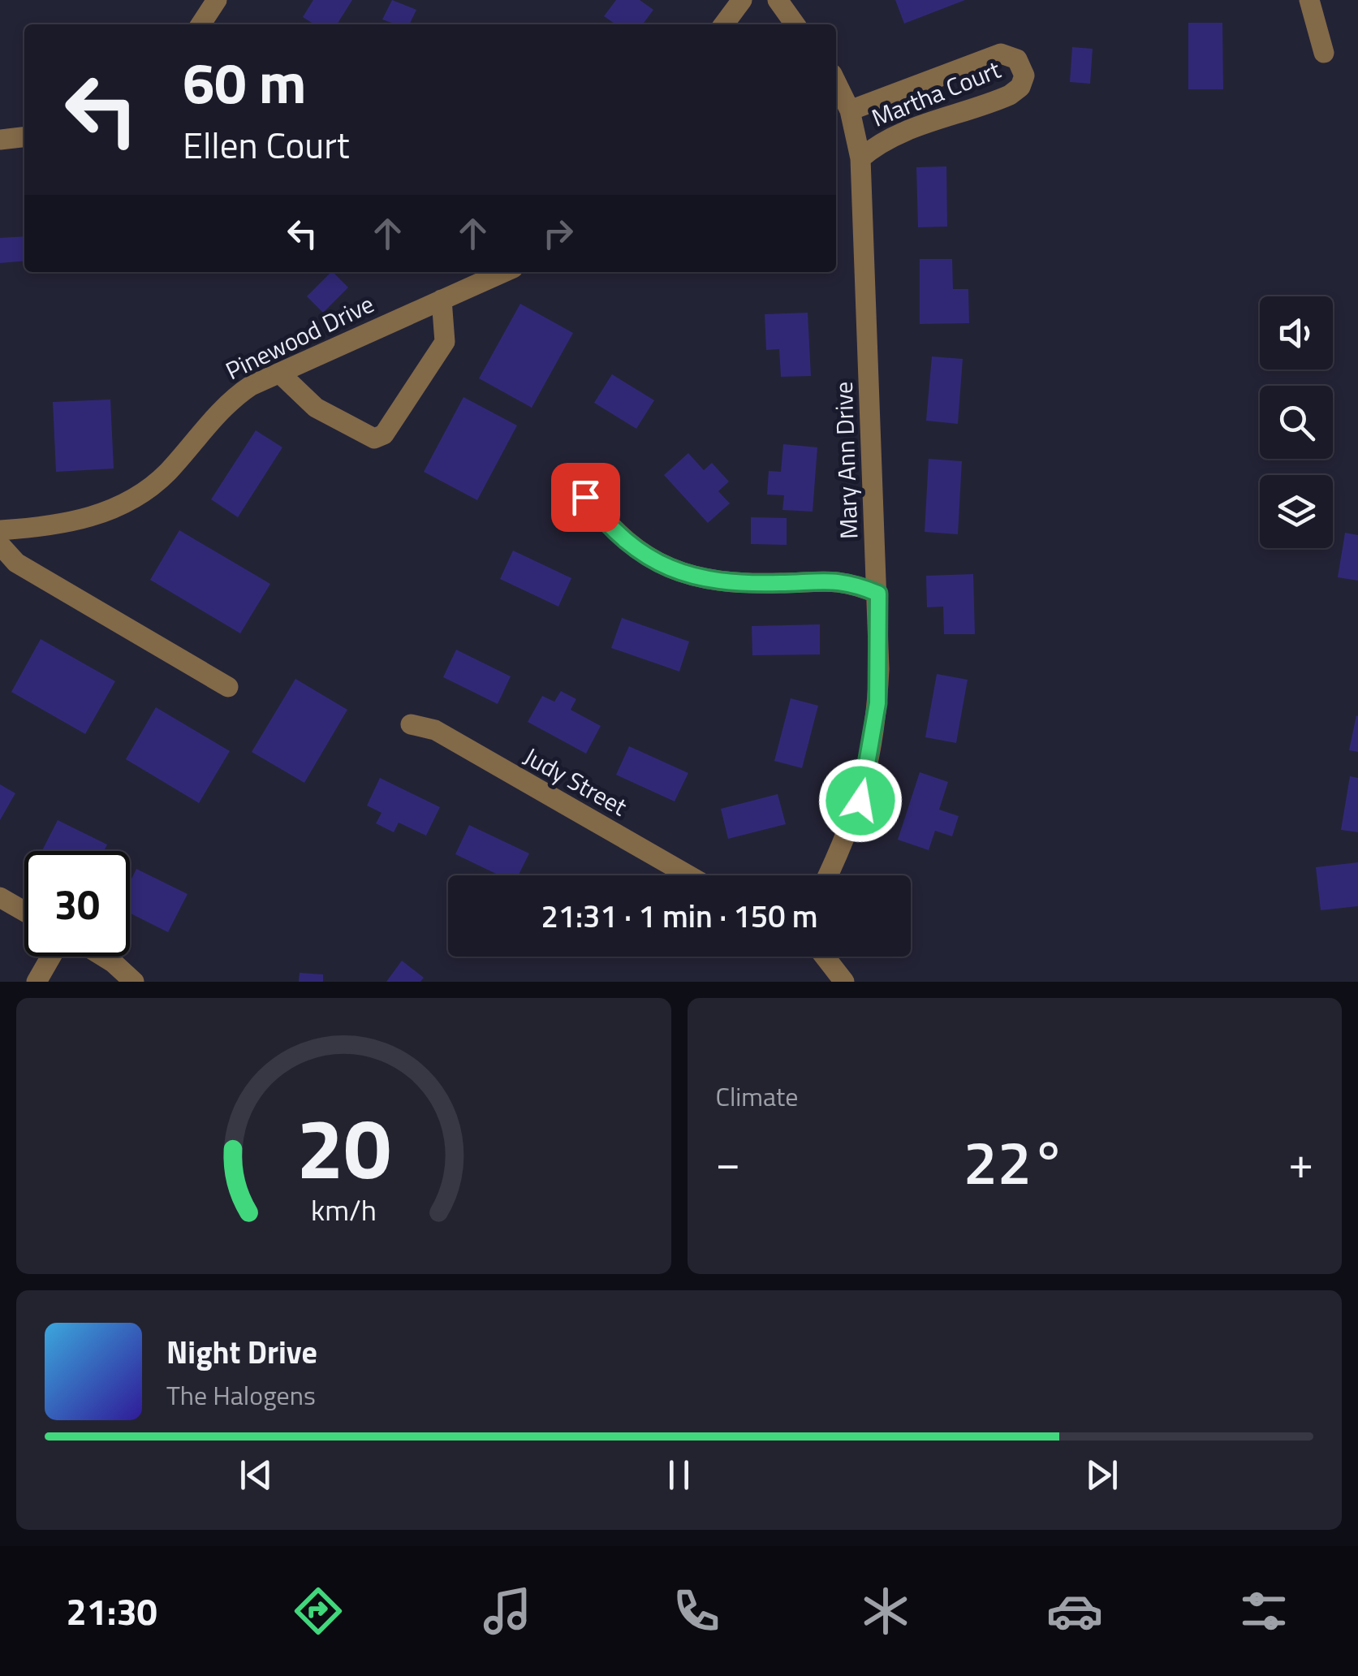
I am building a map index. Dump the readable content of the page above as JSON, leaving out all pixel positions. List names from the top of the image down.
{
  "streets": {
    "street": [
      "Martha Court",
      "Pinewood Drive",
      "Mary Ann Drive",
      "Judy Street"
    ]
  },
  "crossings": [
    ["Martha Court", "Mary Ann Drive"]
  ],
  "page": {
    "turn": ["60 m", "Ellen Court"],
    "limit": "30",
    "trip": "21:31 · 1 min · 150 m",
    "tile": "Climate",
    "heat": ["−", "22°", "+"],
    "song": ["Night Drive", "The Halogens"],
    "tabs": "21:30",
    "gauge": ["20", "km/h"]
  }
}
